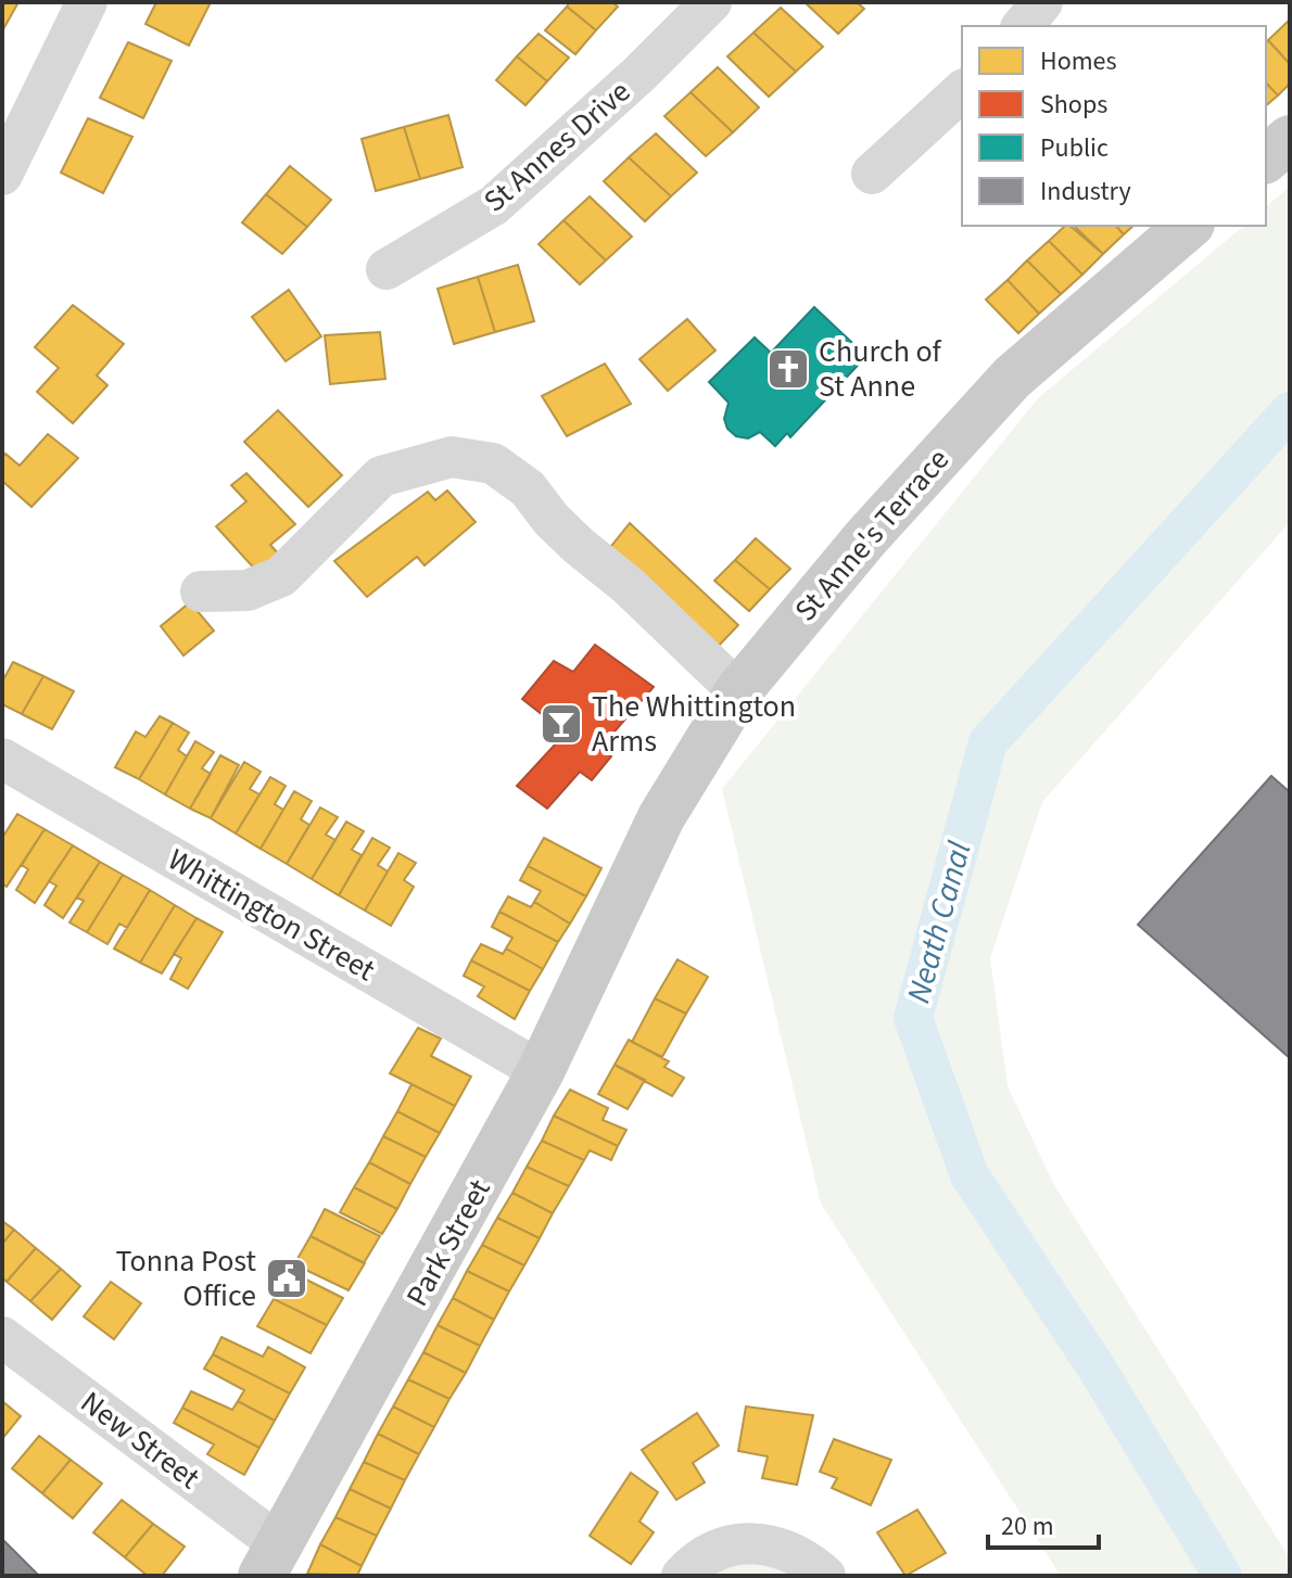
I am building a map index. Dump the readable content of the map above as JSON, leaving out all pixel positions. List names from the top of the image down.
{
  "streets": {
    "main road": ["St Anne's Terrace", "Park Street"],
    "street": ["St Annes Drive", "Whittington Street", "New Street"]
  },
  "crossings": [
    ["St Anne's Terrace", "Park Street"],
    ["Whittington Street", "Park Street"],
    ["Park Street", "New Street"]
  ],
  "water": ["Neath Canal"],
  "places": {
    "church": ["Church of St Anne"],
    "bar": ["The Whittington Arms"],
    "public building": ["Tonna Post Office"]
  },
  "legend": [
    "Homes",
    "Shops",
    "Public",
    "Industry"
  ],
  "scale_bar": "20 m"
}
